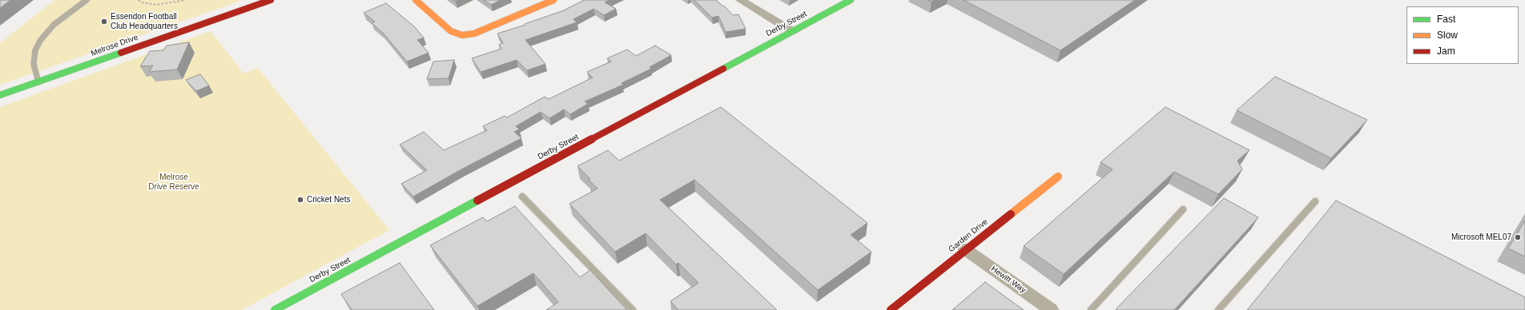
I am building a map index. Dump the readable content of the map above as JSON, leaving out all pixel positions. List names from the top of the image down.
{
  "streets": {
    "street": [
      "Derby Street",
      "Melrose Drive",
      "Garden Drive",
      "Hewitt Way"
    ]
  },
  "crossings": [
    ["Garden Drive", "Hewitt Way"]
  ],
  "parks": ["Melrose Drive Reserve"],
  "places": ["Essendon Football Club Headquarters", "Cricket Nets", "Microsoft MEL07"],
  "legend": ["Fast", "Slow", "Jam"]
}
